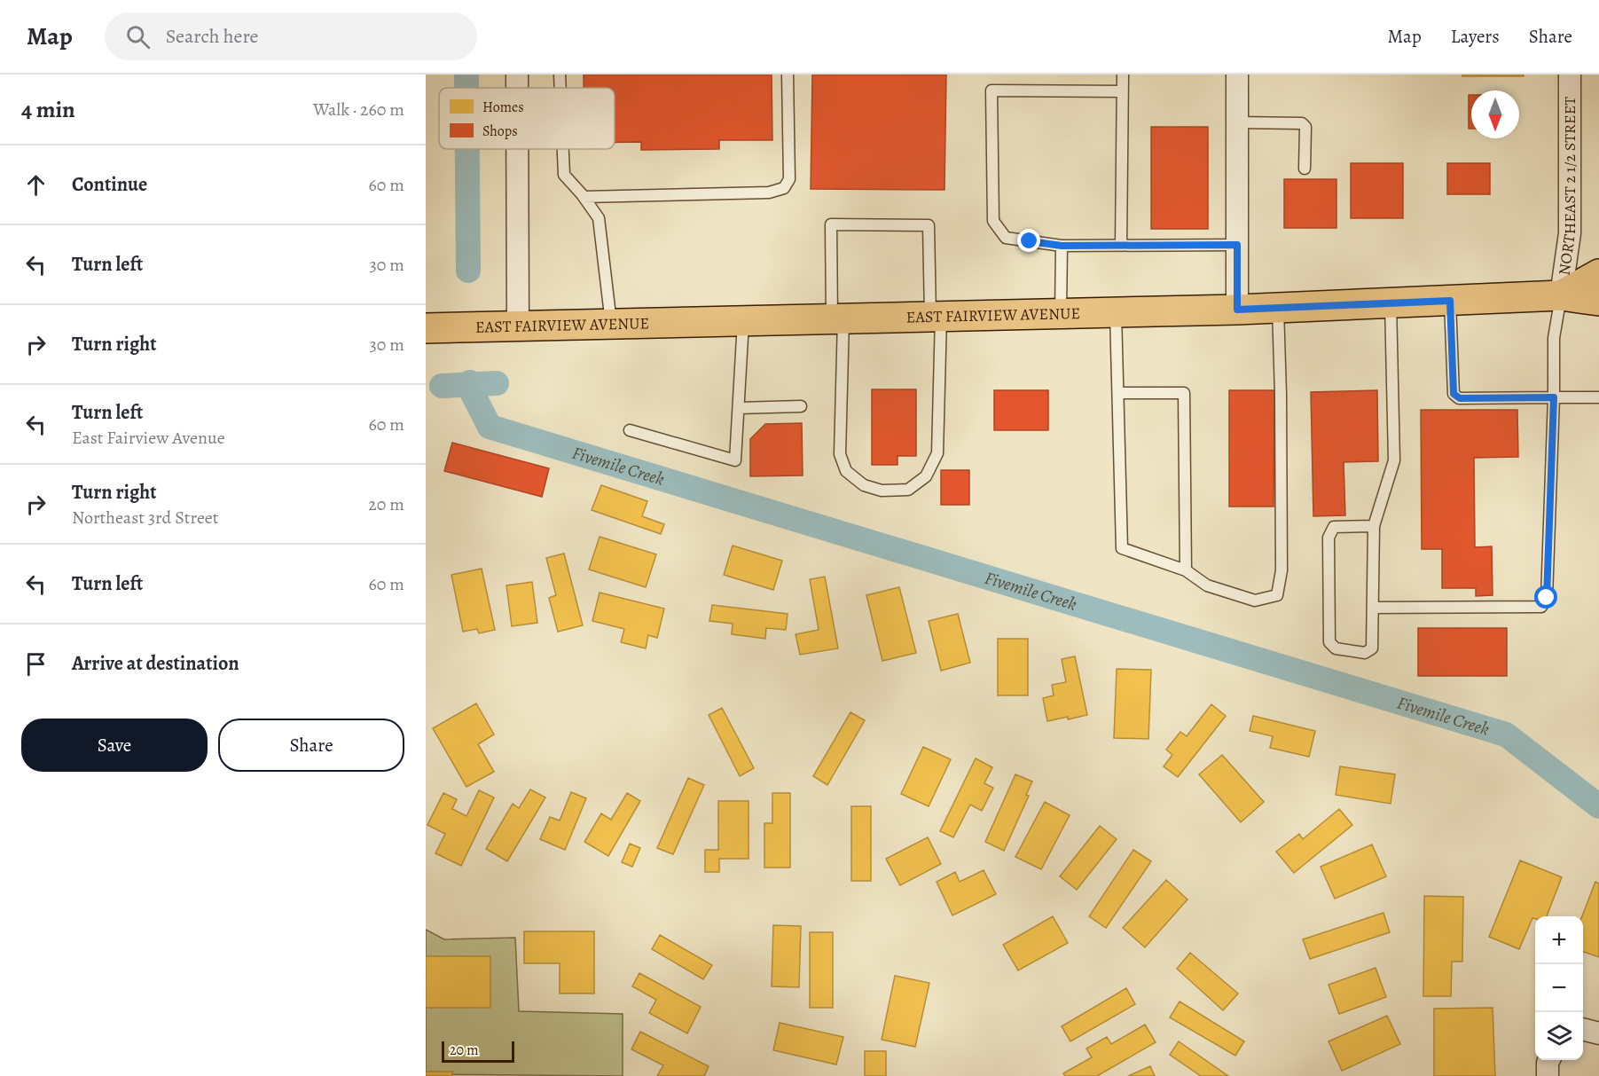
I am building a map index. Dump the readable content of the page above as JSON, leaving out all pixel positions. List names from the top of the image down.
{
  "streets": {
    "main road": ["EAST FAIRVIEW AVENUE"],
    "street": ["NORTHEAST 2 1/2 STREET"]
  },
  "crossings": [
    ["NORTHEAST 2 1/2 STREET", "EAST FAIRVIEW AVENUE"]
  ],
  "water": ["Fivemile Creek"],
  "legend": ["Homes", "Shops"],
  "scale_bar": "20 m",
  "north": "bottom",
  "page": {
    "header": "Map",
    "search": "Search here",
    "nav": ["Map", "Layers", "Share"],
    "heading": ["4 min", "Walk · 260 m"],
    "list": [
      ["Continue", "60 m"],
      ["Turn left", "30 m"],
      ["Turn right", "30 m"],
      ["Turn left", "East Fairview Avenue", "60 m"],
      ["Turn right", "Northeast 3rd Street", "20 m"],
      ["Turn left", "60 m"],
      "Arrive at destination"
    ],
    "buttons": ["Save", "Share"],
    "map_buttons": ["+", "−"],
    "scale": "20 m"
  }
}
